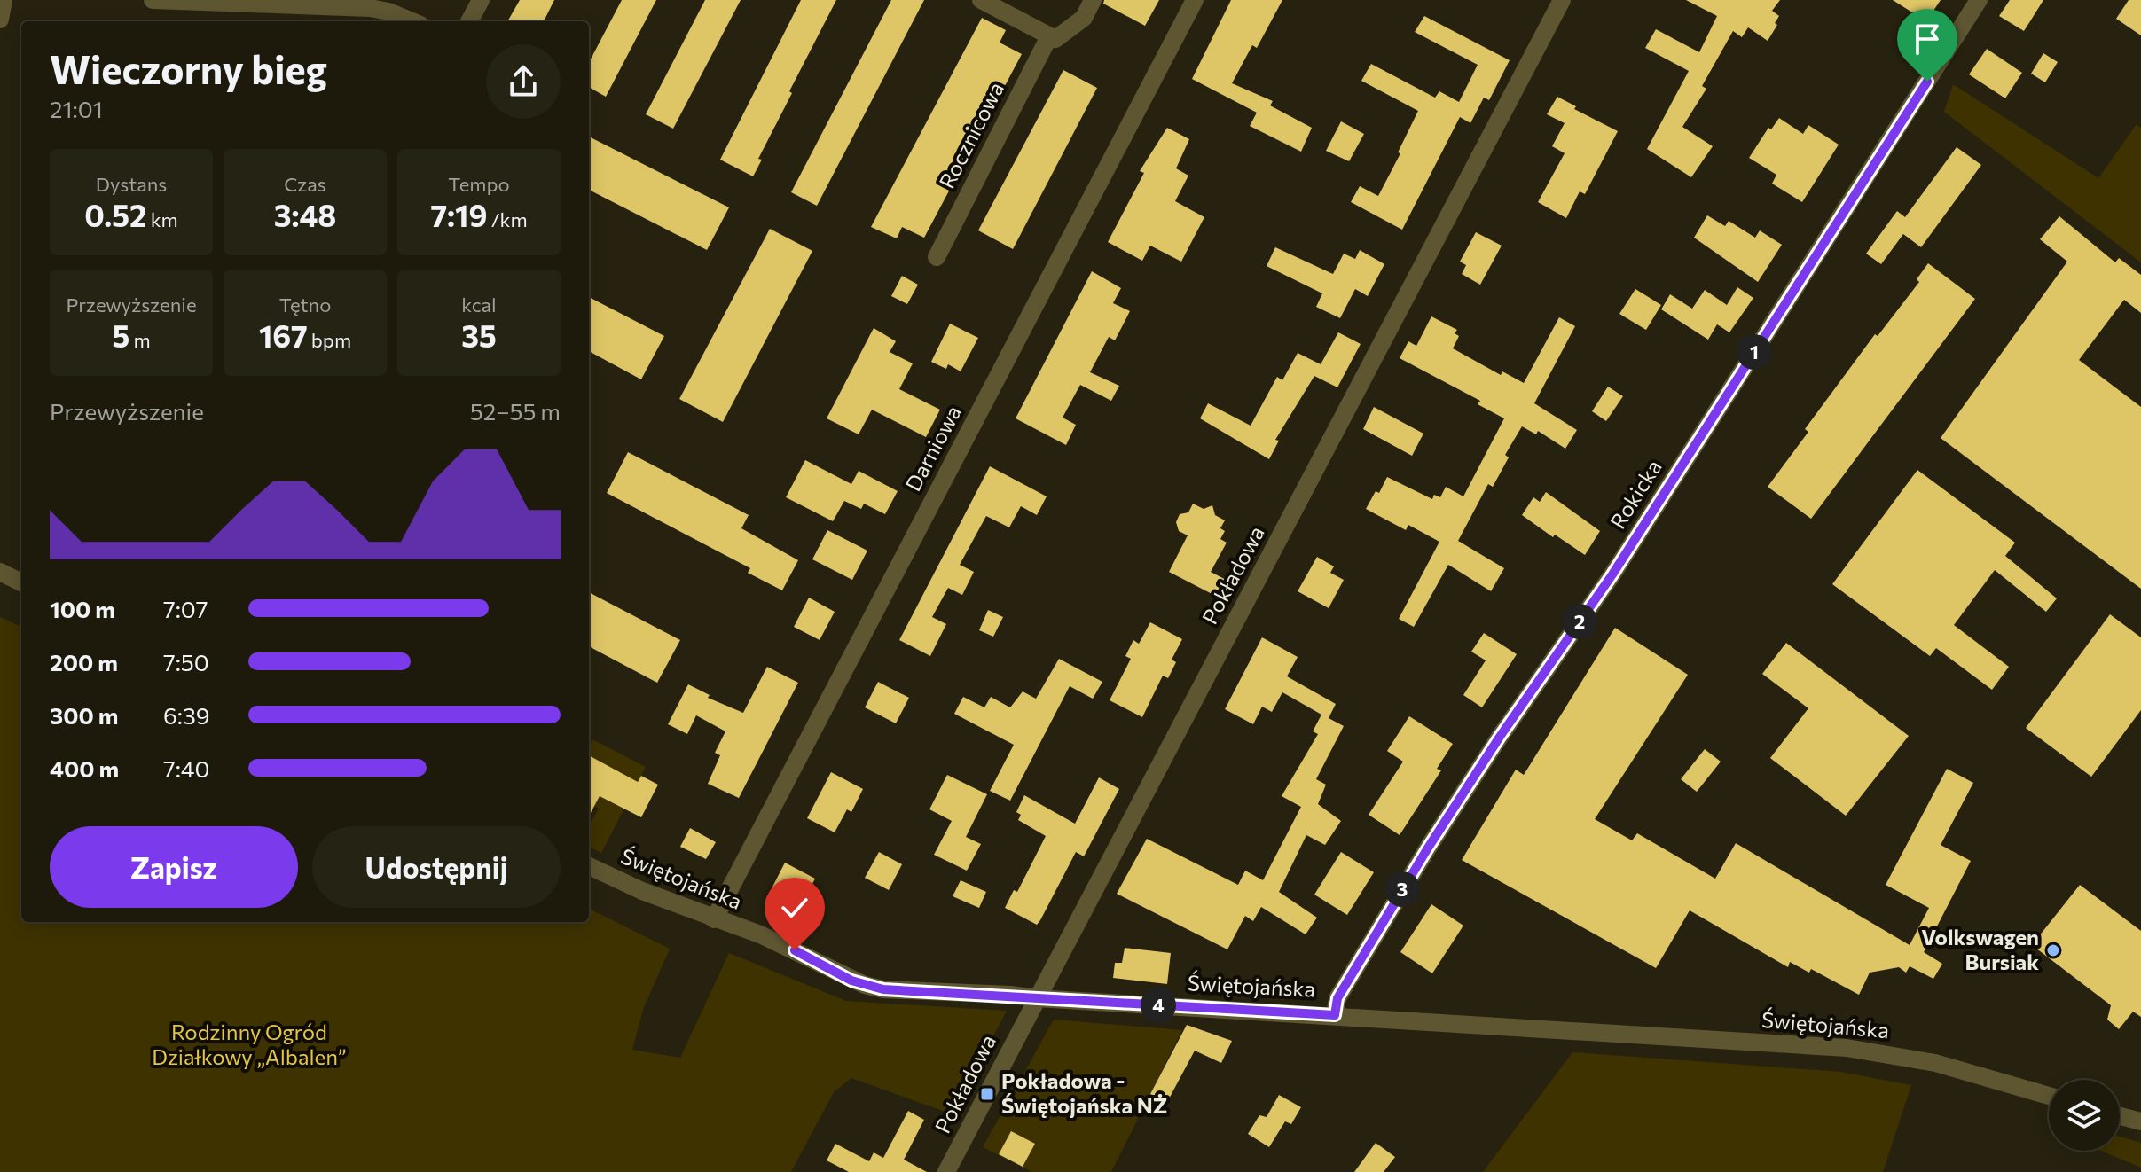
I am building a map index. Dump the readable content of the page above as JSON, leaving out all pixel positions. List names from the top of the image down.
{
  "streets": {
    "street": [
      "Rocznicowa",
      "Darniowa",
      "Rokicka",
      "Pokładowa",
      "Świętojańska"
    ]
  },
  "crossings": [
    ["Darniowa", "Świętojańska"],
    ["Rokicka", "Świętojańska"],
    ["Pokładowa", "Świętojańska"]
  ],
  "parks": ["Rodzinny Ogród Działkowy „Albalen”"],
  "places": {
    "other": ["Volkswagen Bursiak"],
    "transit": ["Pokładowa - Świętojańska NŻ"]
  },
  "page": {
    "heading": ["Wieczorny bieg", "21:01"],
    "stats": [
      ["Dystans", "0.52 km"],
      ["Czas", "3:48"],
      ["Tempo", "7:19 /km"],
      ["Przewyższenie", "5 m"],
      ["Tętno", "167 bpm"],
      ["kcal", "35"]
    ],
    "pins": [
      "1",
      "2",
      "3",
      "4"
    ],
    "chart": ["Przewyższenie", "52–55 m"],
    "list": [
      {
        "name": "100 m",
        "note": "7:07"
      },
      {
        "name": "200 m",
        "note": "7:50"
      },
      {
        "name": "300 m",
        "note": "6:39"
      },
      {
        "name": "400 m",
        "note": "7:40"
      }
    ],
    "buttons": ["Zapisz", "Udostępnij"]
  }
}
